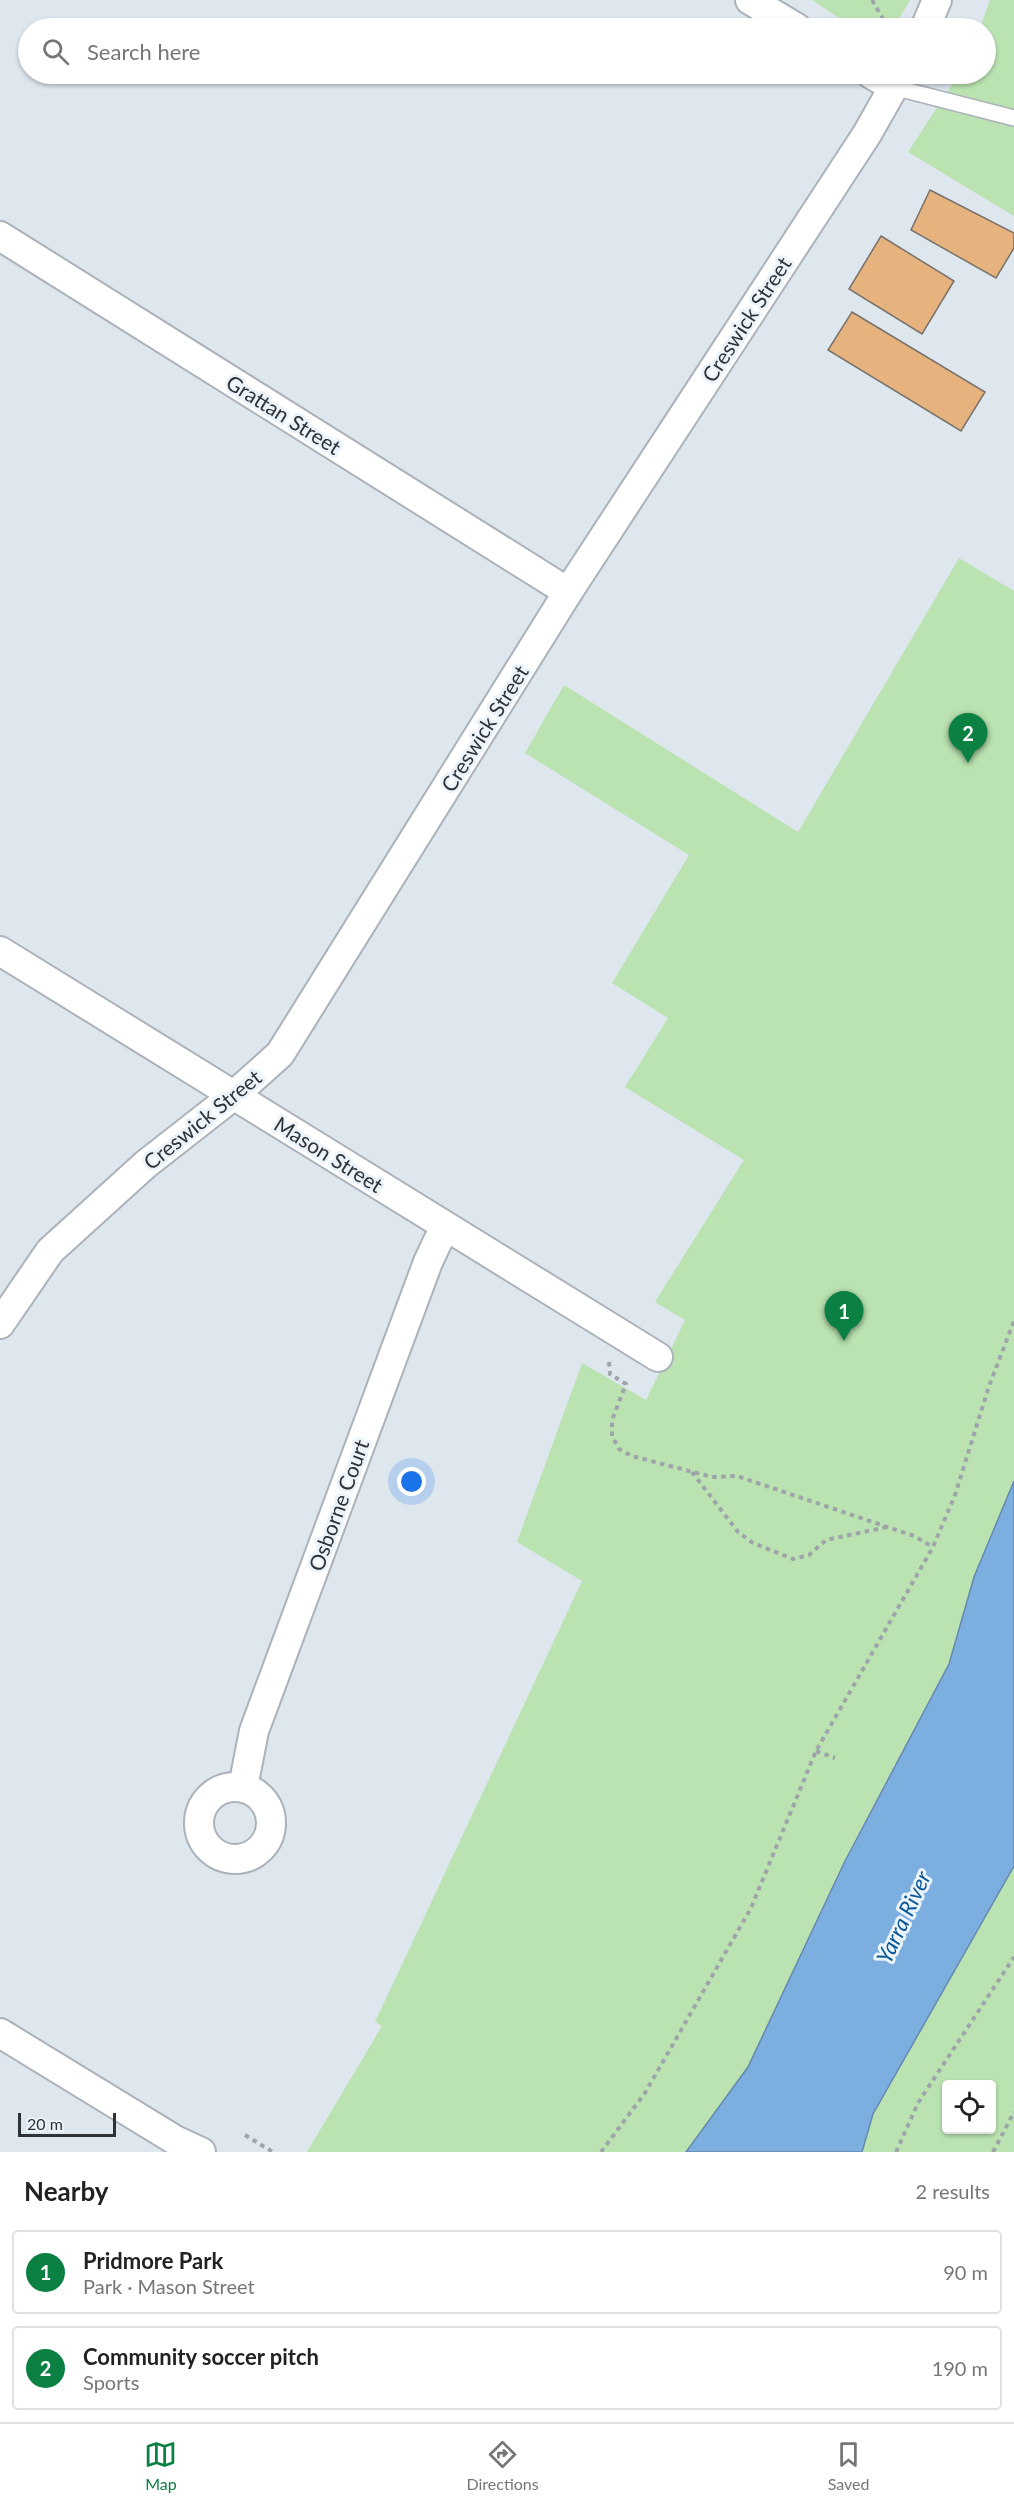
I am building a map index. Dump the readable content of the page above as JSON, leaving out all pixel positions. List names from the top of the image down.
{
  "streets": {
    "street": [
      "Creswick Street",
      "Grattan Street",
      "Mason Street",
      "Osborne Court"
    ]
  },
  "crossings": [
    ["Creswick Street", "Grattan Street"],
    ["Creswick Street", "Mason Street"],
    ["Mason Street", "Osborne Court"]
  ],
  "water": ["Yarra River"],
  "scale_bar": "20 m",
  "page": {
    "search": "Search here",
    "pins": ["2", "1"],
    "scale": "20 m",
    "heading": ["Nearby", "2 results"],
    "list": [
      {
        "mark": "1",
        "name": "Pridmore Park",
        "note": "Park · Mason Street",
        "value": "90 m"
      },
      {
        "mark": "2",
        "name": "Community soccer pitch",
        "note": "Sports",
        "value": "190 m"
      }
    ],
    "nav": ["Map", "Directions", "Saved"]
  }
}
